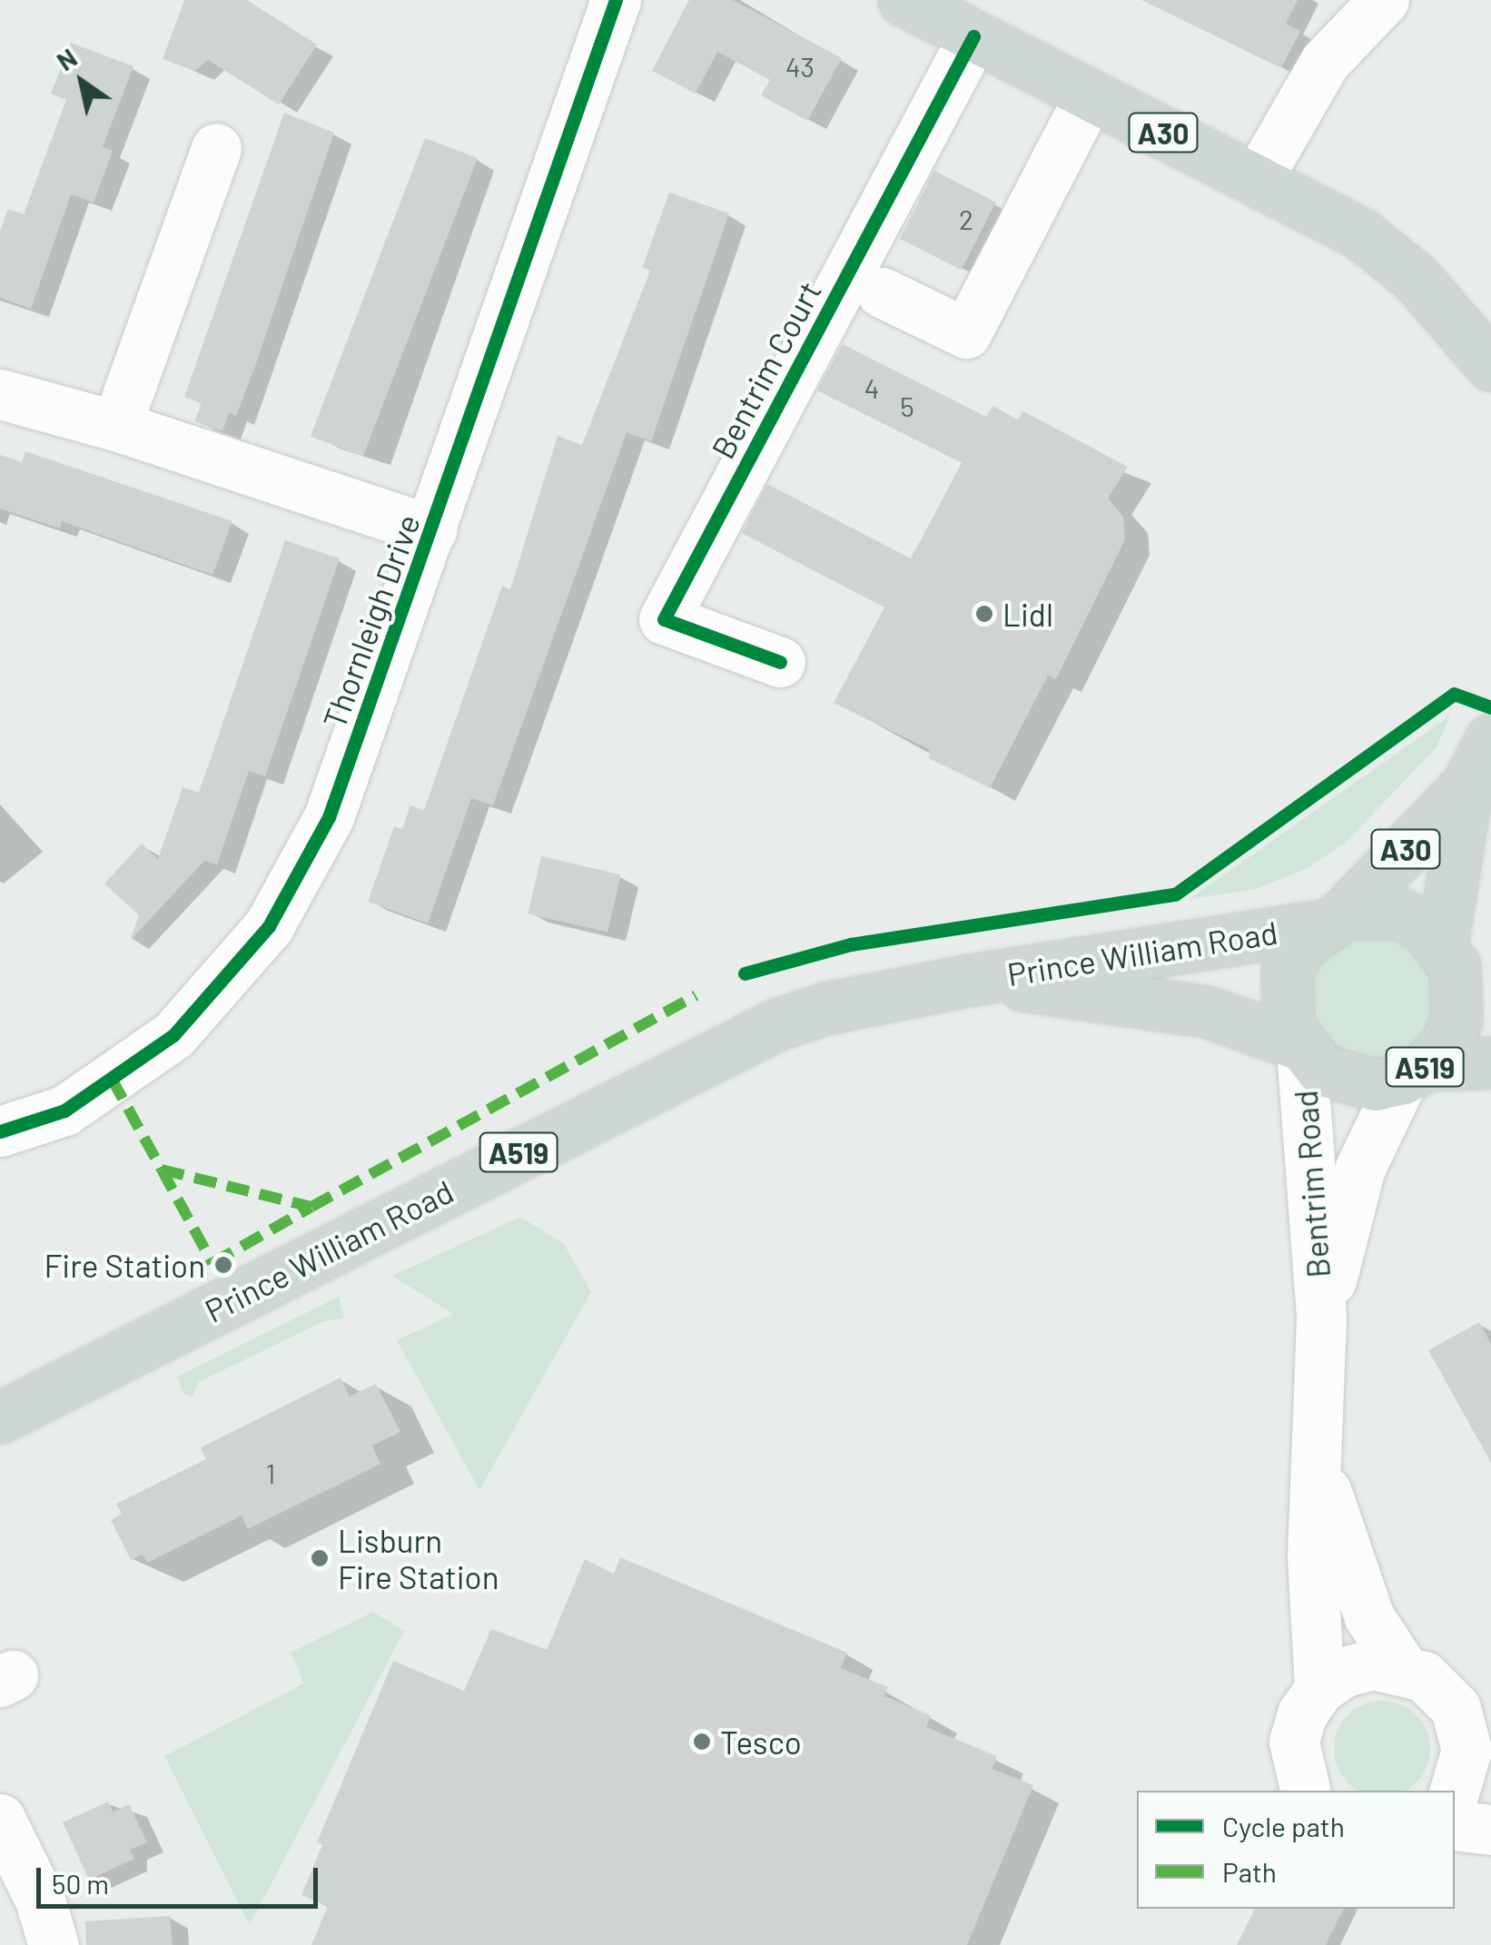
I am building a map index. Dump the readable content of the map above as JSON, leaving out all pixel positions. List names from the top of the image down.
{
  "streets": {
    "main road": ["A30", "Prince William Road", "A519"],
    "street": ["Bentrim Court", "Thornleigh Drive", "Bentrim Road"]
  },
  "crossings": [
    ["A30", "Bentrim Court"],
    ["A30", "Prince William Road"],
    ["A30", "A519"],
    ["A30", "Bentrim Road"],
    ["Prince William Road", "A519"],
    ["Prince William Road", "Bentrim Road"],
    ["A519", "Bentrim Road"]
  ],
  "places": [
    "Lidl",
    "Fire Station",
    "Lisburn Fire Station",
    "Tesco"
  ],
  "house_numbers": [
    "43",
    "2",
    "4",
    "5",
    "1"
  ],
  "legend": ["Cycle path", "Path"],
  "scale_bar": "50 m",
  "north": "top left"
}
